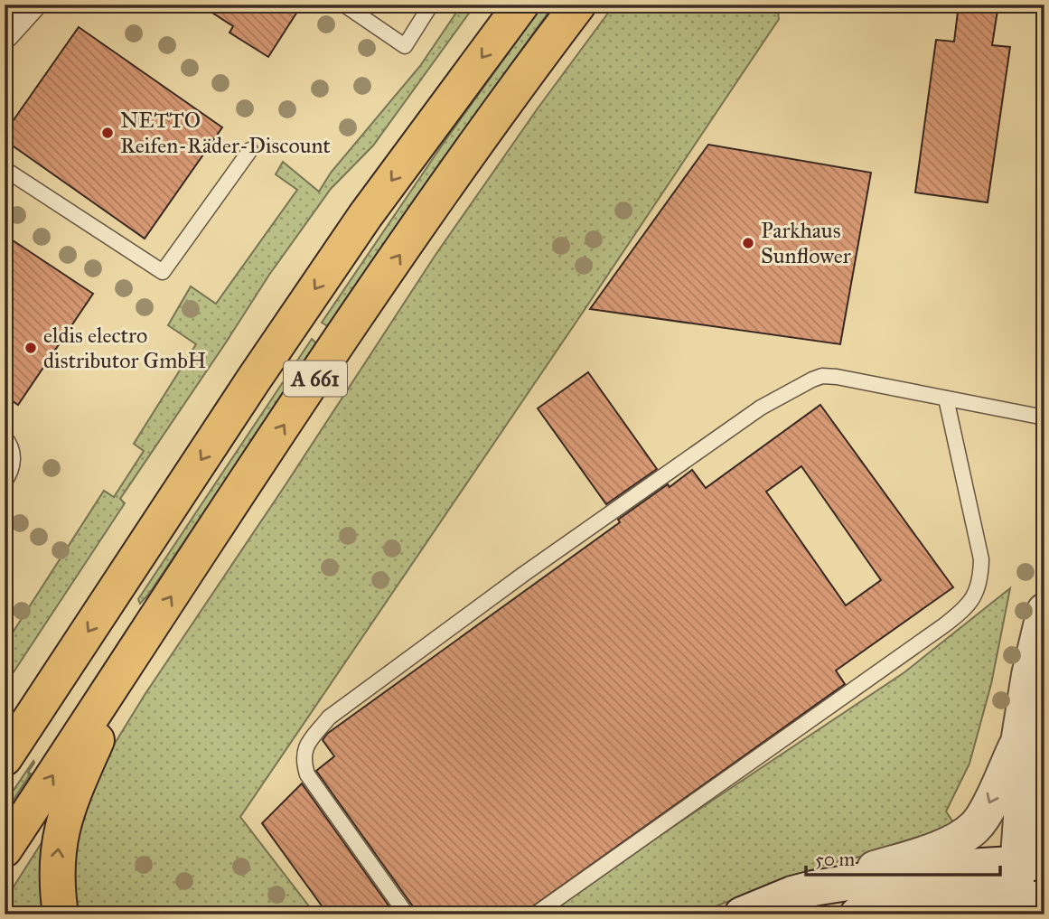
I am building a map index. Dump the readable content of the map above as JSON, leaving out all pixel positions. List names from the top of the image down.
{
  "streets": {
    "highway": ["A 661"]
  },
  "places": ["NETTO Reifen-Räder-Discount", "Parkhaus Sunflower", "eldis electro distributor GmbH"],
  "scale_bar": "50 m"
}
